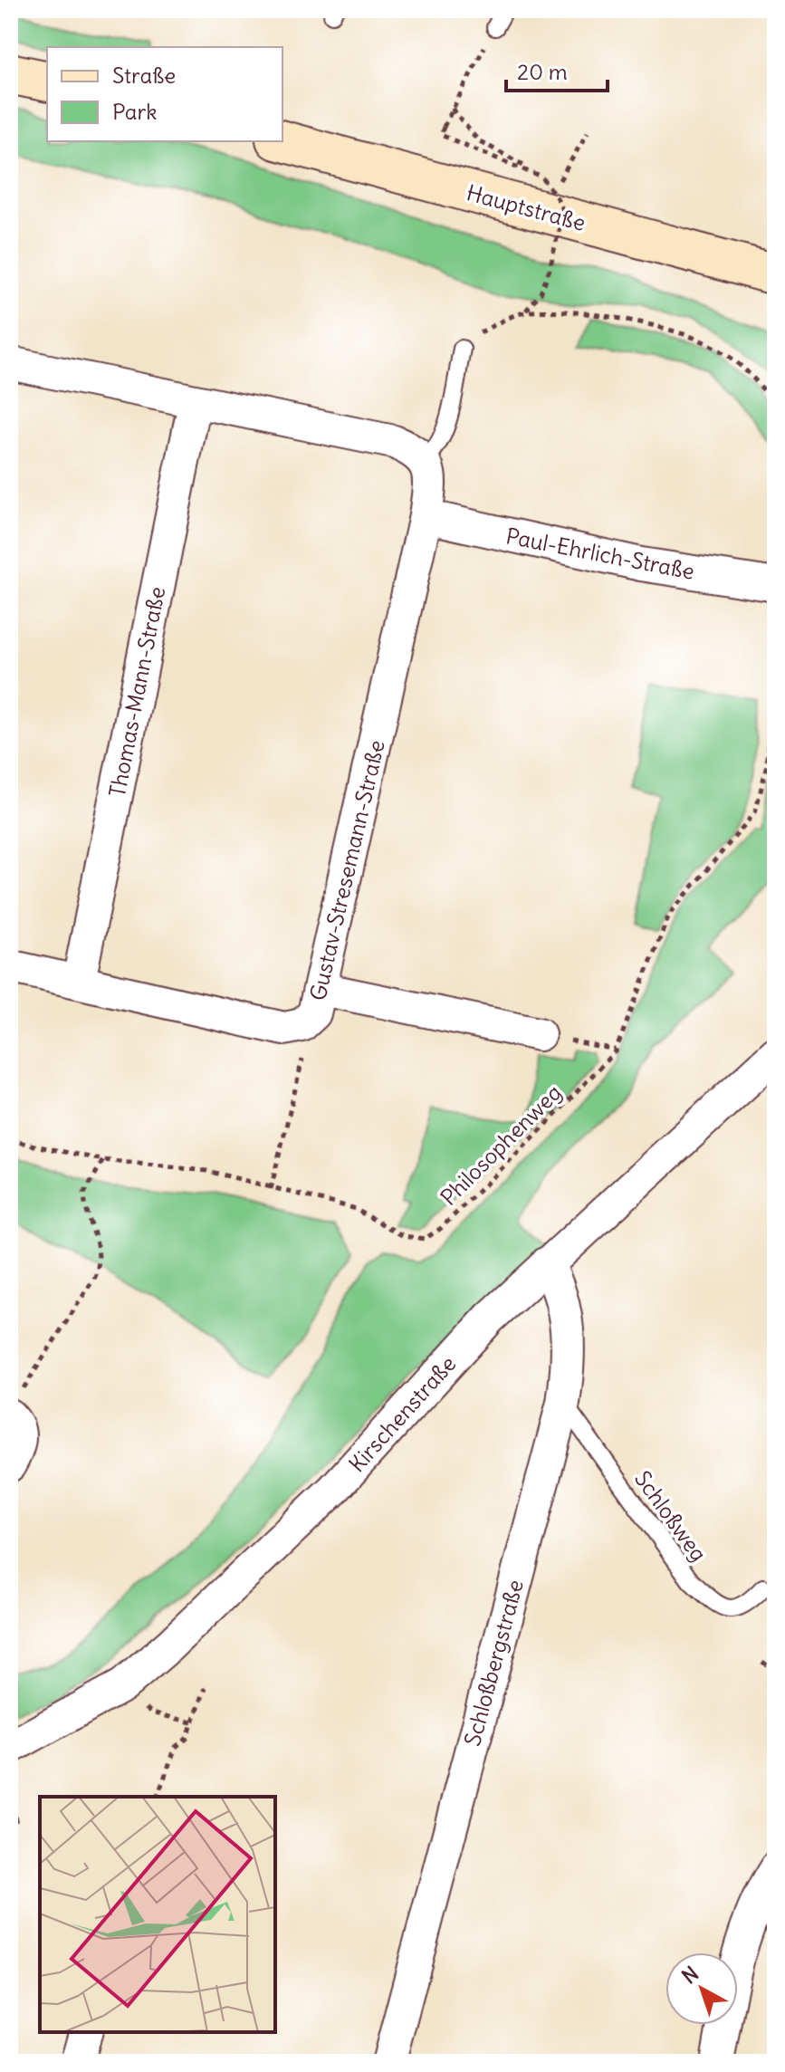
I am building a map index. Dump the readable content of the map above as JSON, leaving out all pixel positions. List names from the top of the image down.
{
  "streets": {
    "main road": ["Hauptstraße"],
    "street": [
      "Paul-Ehrlich-Straße",
      "Thomas-Mann-Straße",
      "Gustav-Stresemann-Straße",
      "Kirschenstraße",
      "Schloßbergstraße"
    ],
    "lane": ["Schloßweg"],
    "path": ["Philosophenweg"]
  },
  "crossings": [
    ["Paul-Ehrlich-Straße", "Gustav-Stresemann-Straße"],
    ["Thomas-Mann-Straße", "Gustav-Stresemann-Straße"],
    ["Kirschenstraße", "Schloßbergstraße"],
    ["Schloßweg", "Schloßbergstraße"]
  ],
  "legend": ["Straße", "Park"],
  "scale_bar": "20 m",
  "north": "top left"
}
